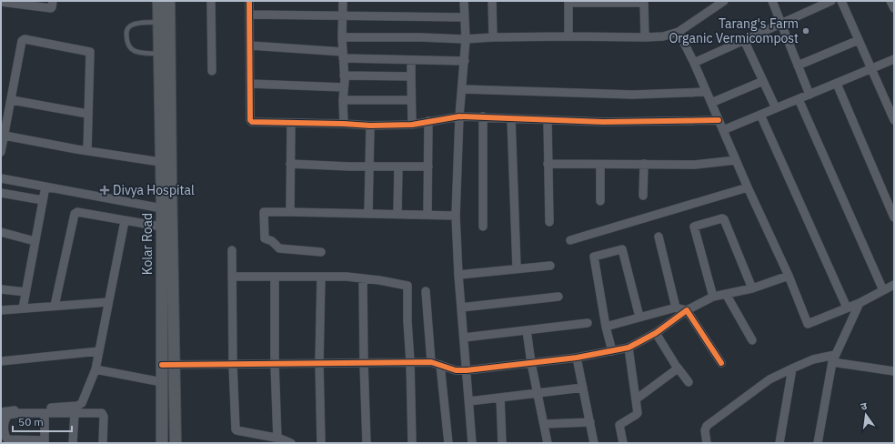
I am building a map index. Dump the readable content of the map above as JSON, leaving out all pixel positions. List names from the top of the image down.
{
  "streets": {
    "main road": ["Kolar Road"]
  },
  "places": {
    "other": ["Tarang's Farm Organic Vermicompost"],
    "health": ["Divya Hospital"]
  },
  "scale_bar": "50 m",
  "north": "top"
}
